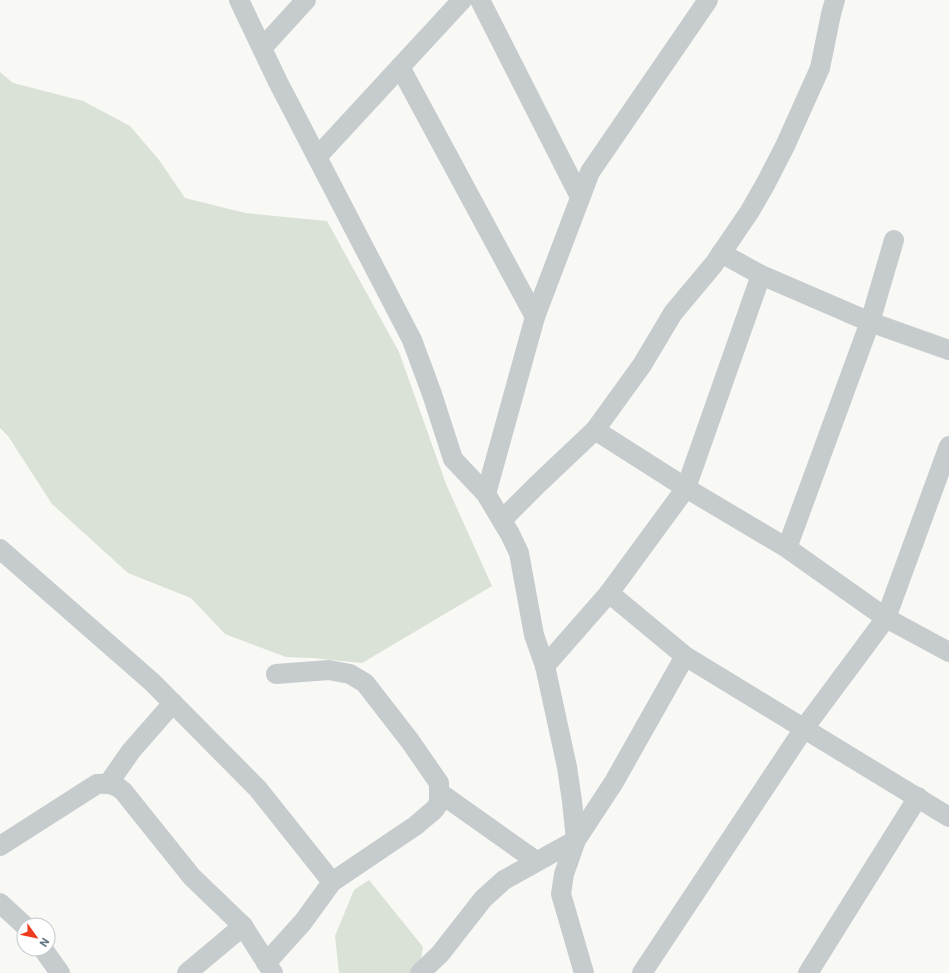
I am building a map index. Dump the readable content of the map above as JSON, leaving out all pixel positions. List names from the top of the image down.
{
  "north": "bottom right"
}
